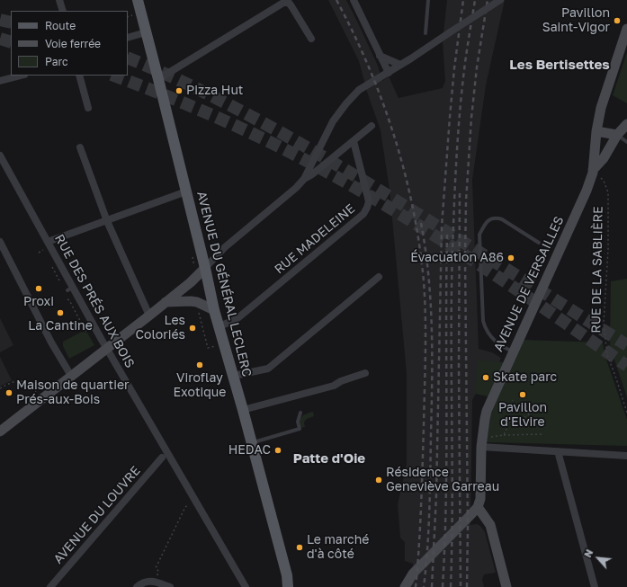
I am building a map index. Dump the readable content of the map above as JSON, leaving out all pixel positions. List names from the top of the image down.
{
  "streets": {
    "main road": ["AVENUE DU GÉNÉRAL LECLERC"],
    "street": [
      "RUE MADELEINE",
      "AVENUE DE VERSAILLES",
      "RUE DES PRÉS AUX BOIS",
      "AVENUE DU LOUVRE"
    ],
    "path": ["RUE DE LA SABLIÈRE"]
  },
  "crossings": [
    ["RUE MADELEINE", "AVENUE DU GÉNÉRAL LECLERC"],
    ["RUE DE LA SABLIÈRE", "AVENUE DE VERSAILLES"]
  ],
  "districts": ["Les Bertisettes", "Patte d'Oie"],
  "places": [
    "Pavillon Saint-Vigor",
    "Pizza Hut",
    "Évacuation A86",
    "Proxi",
    "La Cantine",
    "Les Coloriés",
    "Viroflay Exotique",
    "Skate parc",
    "Maison de quartier Prés-aux-Bois",
    "Pavillon d'Elvire",
    "HEDAC",
    "Résidence Geneviève Garreau",
    "Le marché d'à côté"
  ],
  "legend": ["Route", "Voie ferrée", "Parc"],
  "north": "top left"
}
